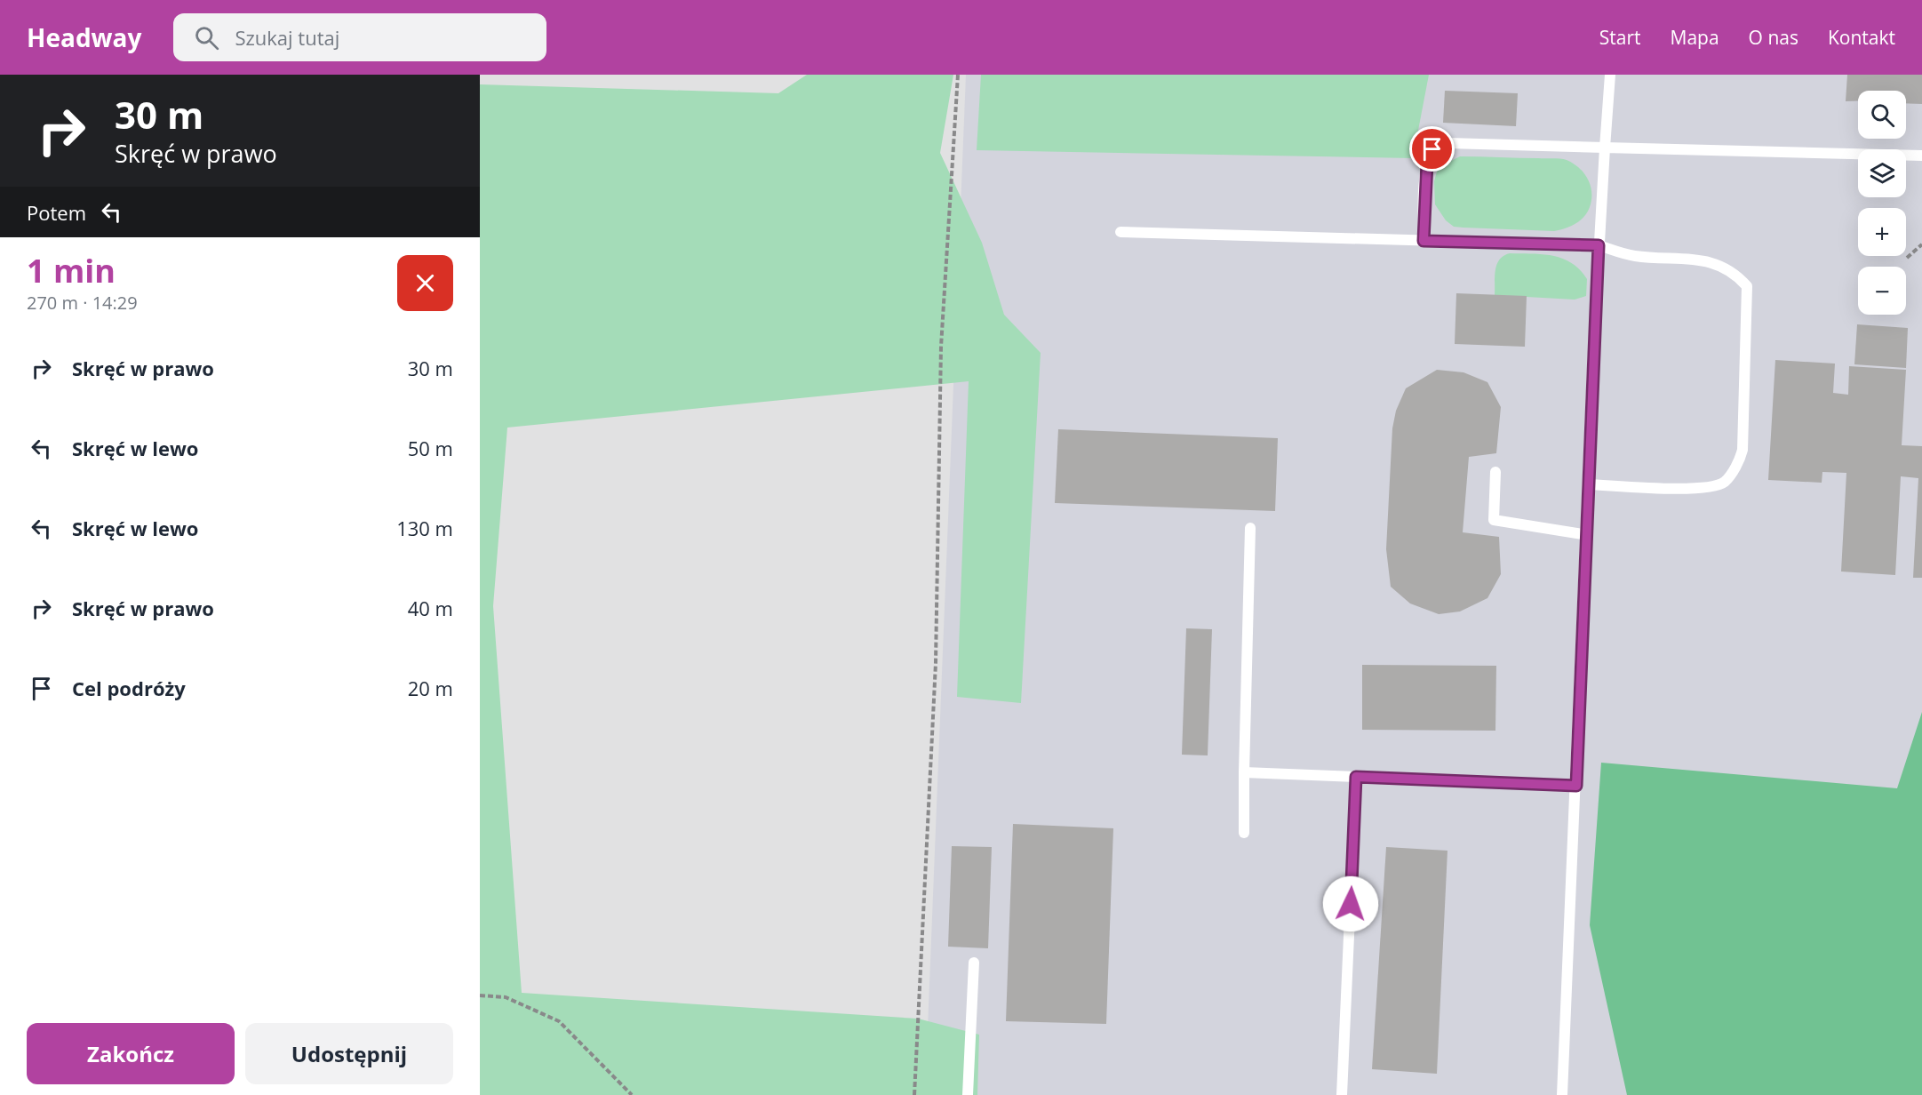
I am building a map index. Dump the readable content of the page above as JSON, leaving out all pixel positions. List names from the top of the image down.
{
  "page": {
    "header": "Headway",
    "search": "Szukaj tutaj",
    "nav": [
      "Start",
      "Mapa",
      "O nas",
      "Kontakt"
    ],
    "turn": ["30 m", "Skręć w prawo"],
    "map_buttons": ["+", "−"],
    "then": "Potem",
    "heading": ["1 min", "270 m · 14:29"],
    "list": [
      {
        "name": "Skręć w prawo",
        "value": "30 m"
      },
      {
        "name": "Skręć w lewo",
        "value": "50 m"
      },
      {
        "name": "Skręć w lewo",
        "value": "130 m"
      },
      {
        "name": "Skręć w prawo",
        "value": "40 m"
      },
      {
        "name": "Cel podróży",
        "value": "20 m"
      }
    ],
    "buttons": ["Zakończ", "Udostępnij"]
  }
}
